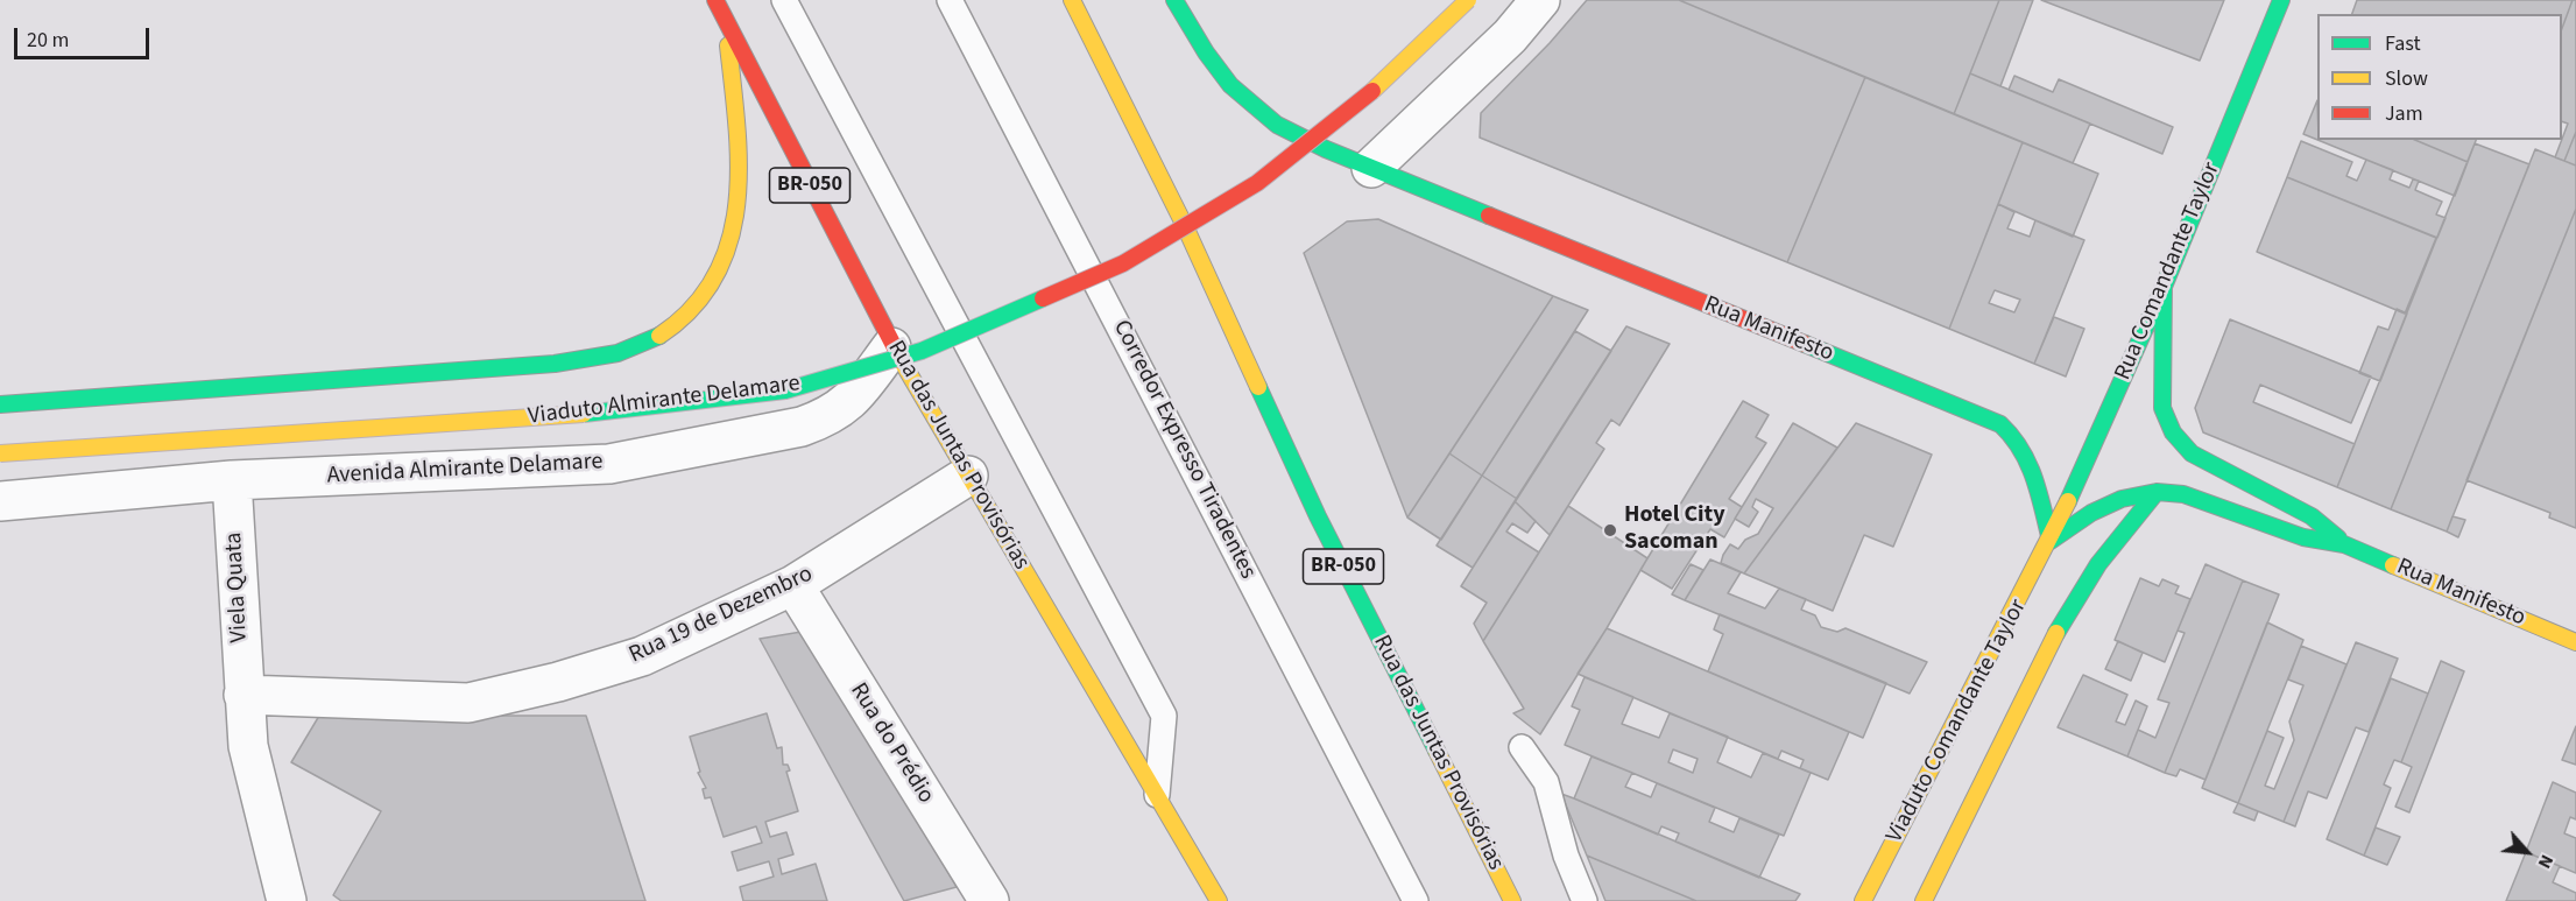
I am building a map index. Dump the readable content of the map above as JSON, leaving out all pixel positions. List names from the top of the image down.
{
  "streets": {
    "main road": [
      "BR-050",
      "Rua Comandante Taylor",
      "Rua Manifesto",
      "Viaduto Almirante Delamare",
      "Rua das Juntas Provisórias",
      "Viaduto Comandante Taylor"
    ],
    "street": [
      "Avenida Almirante Delamare",
      "Viela Quata",
      "Rua 19 de Dezembro",
      "Rua do Prédio"
    ],
    "lane": ["Corredor Expresso Tiradentes"]
  },
  "crossings": [
    ["Rua Comandante Taylor", "Rua Manifesto"],
    ["Rua Comandante Taylor", "Viaduto Comandante Taylor"],
    ["Rua Manifesto", "Viaduto Comandante Taylor"],
    ["Rua das Juntas Provisórias", "Avenida Almirante Delamare"],
    ["Rua das Juntas Provisórias", "Rua 19 de Dezembro"],
    ["Avenida Almirante Delamare", "Viela Quata"],
    ["Viela Quata", "Rua 19 de Dezembro"],
    ["Rua 19 de Dezembro", "Rua do Prédio"]
  ],
  "places": ["Hotel City Sacoman"],
  "legend": ["Fast", "Slow", "Jam"],
  "scale_bar": "20 m",
  "north": "bottom right"
}
